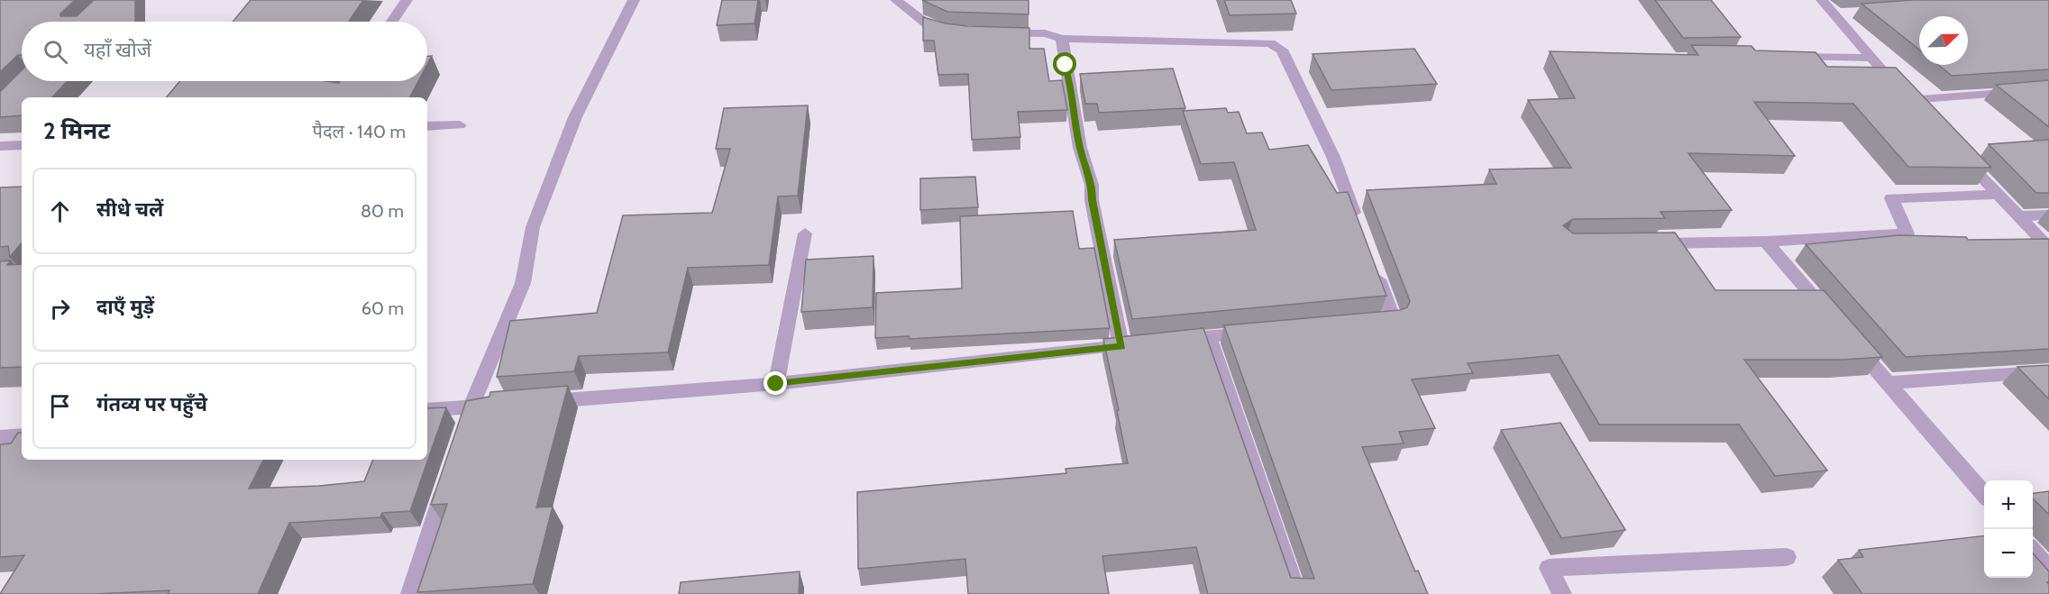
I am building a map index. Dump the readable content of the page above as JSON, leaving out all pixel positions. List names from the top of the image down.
{
  "north": "top right",
  "page": {
    "search": "यहाँ खोजें",
    "heading": ["2 मिनट", "पैदल · 140 m"],
    "list": [
      ["सीधे चलें", "80 m"],
      ["दाएँ मुड़ें", "60 m"],
      "गंतव्य पर पहुँचे"
    ],
    "map_buttons": ["+", "−"]
  }
}
